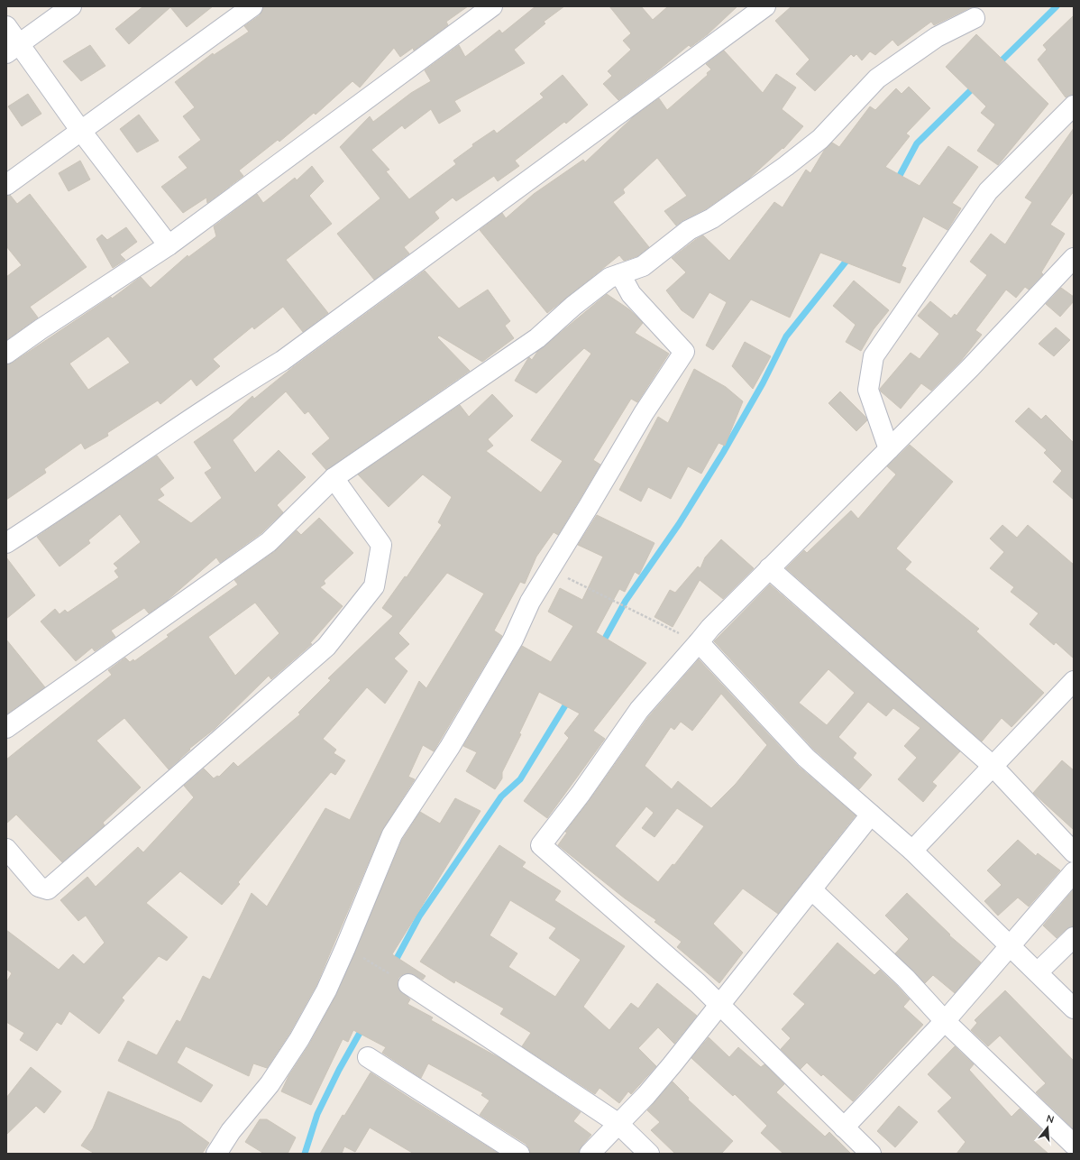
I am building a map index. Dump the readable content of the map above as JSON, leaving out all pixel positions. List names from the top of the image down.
{
  "north": "top"
}
